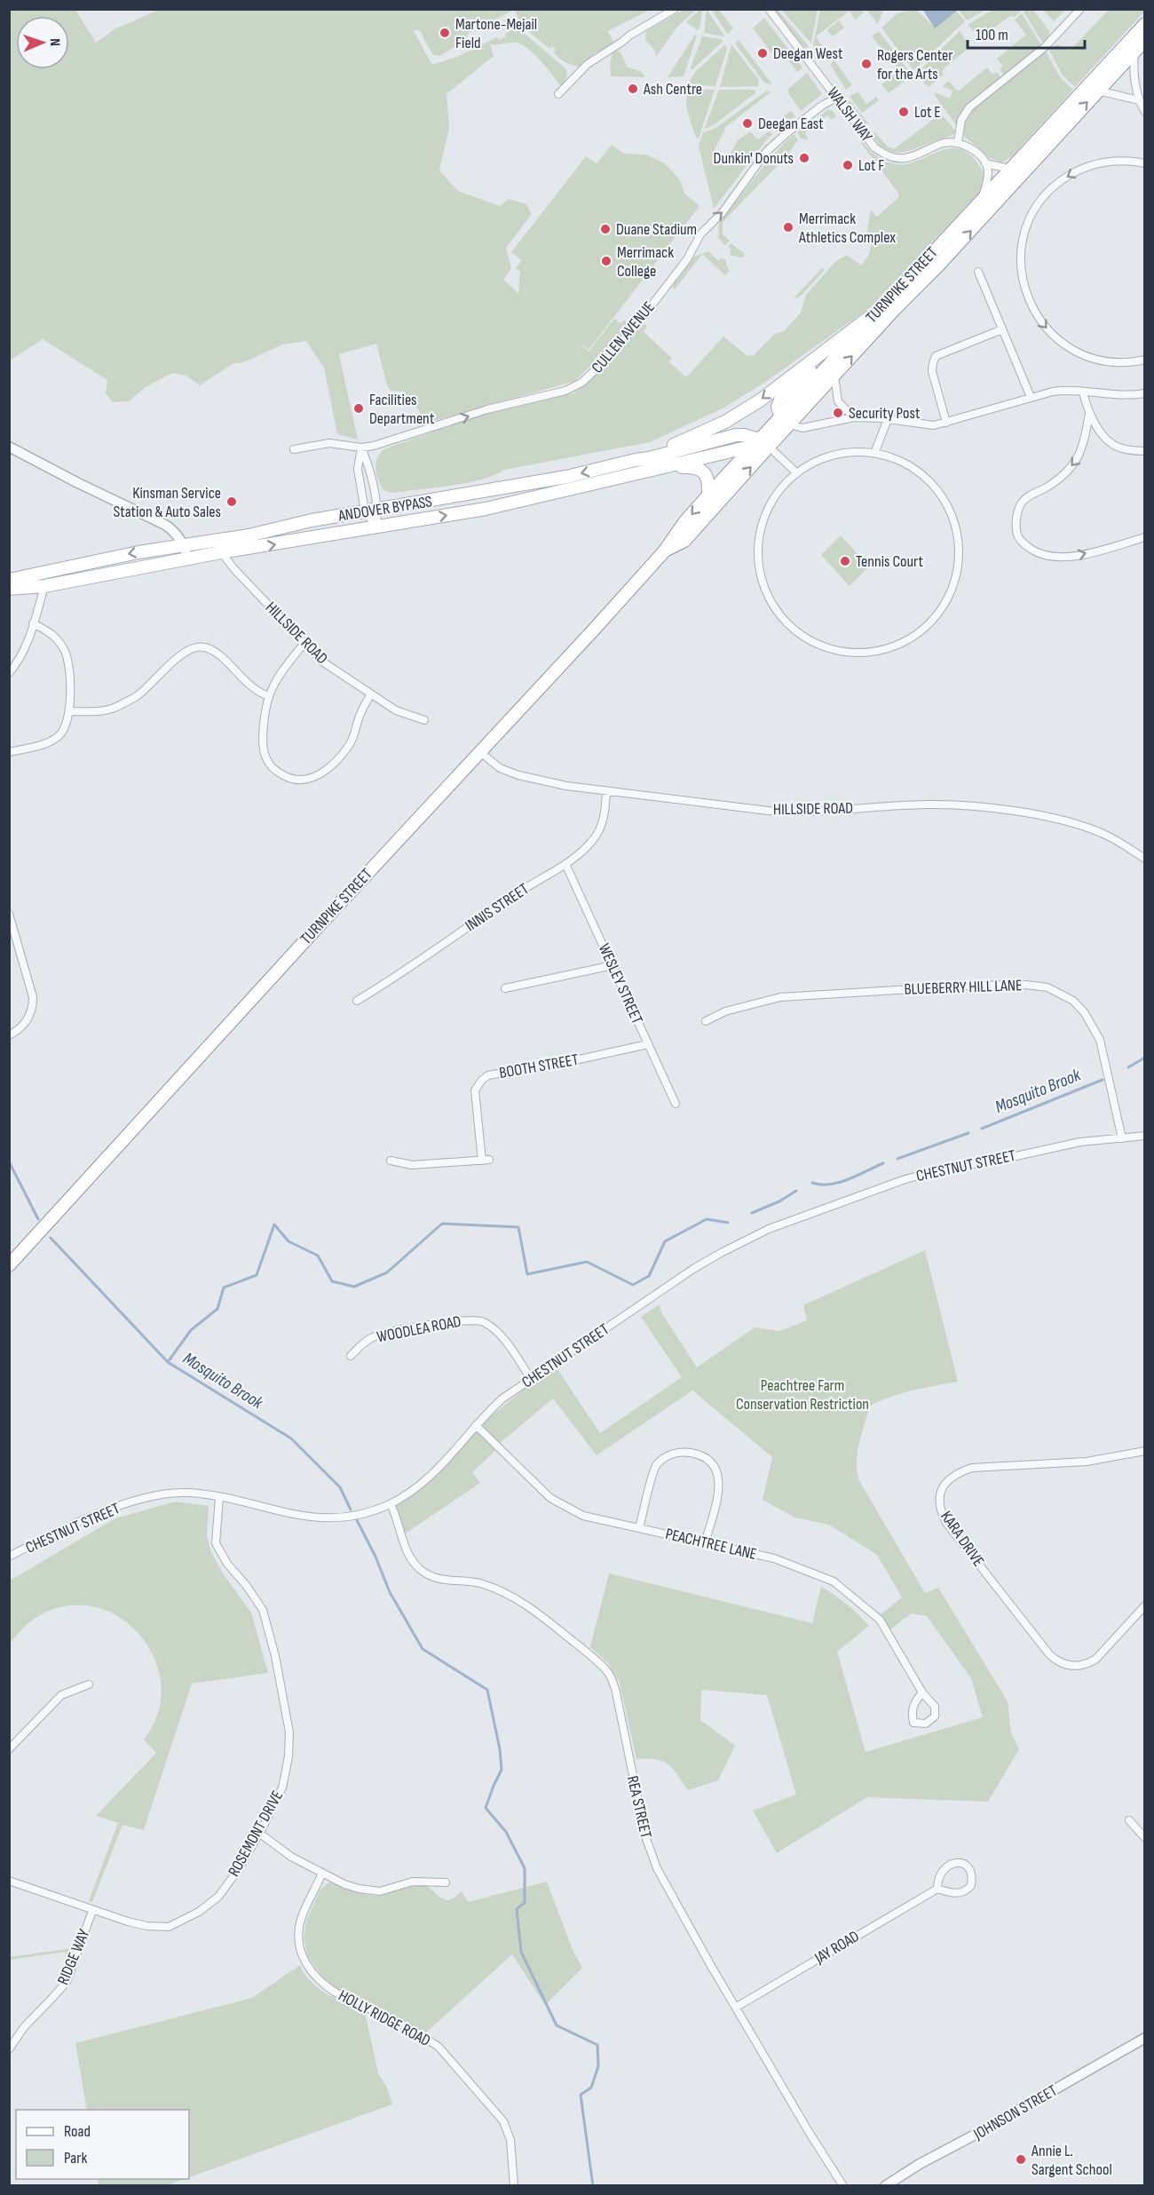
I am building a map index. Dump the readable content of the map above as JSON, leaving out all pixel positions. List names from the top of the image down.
{
  "streets": {
    "main road": ["TURNPIKE STREET", "ANDOVER BYPASS"],
    "street": [
      "WALSH WAY",
      "CULLEN AVENUE",
      "HILLSIDE ROAD",
      "INNIS STREET",
      "WESLEY STREET",
      "BLUEBERRY HILL LANE",
      "BOOTH STREET",
      "CHESTNUT STREET",
      "WOODLEA ROAD",
      "KARA DRIVE",
      "PEACHTREE LANE",
      "REA STREET",
      "ROSEMONT DRIVE",
      "JAY ROAD",
      "RIDGE WAY",
      "HOLLY RIDGE ROAD",
      "JOHNSON STREET"
    ]
  },
  "crossings": [
    ["WALSH WAY", "CULLEN AVENUE"],
    ["TURNPIKE STREET", "ANDOVER BYPASS"],
    ["TURNPIKE STREET", "HILLSIDE ROAD"],
    ["ANDOVER BYPASS", "HILLSIDE ROAD"],
    ["HILLSIDE ROAD", "INNIS STREET"],
    ["INNIS STREET", "WESLEY STREET"],
    ["WESLEY STREET", "BOOTH STREET"],
    ["BLUEBERRY HILL LANE", "CHESTNUT STREET"],
    ["CHESTNUT STREET", "WOODLEA ROAD"],
    ["CHESTNUT STREET", "PEACHTREE LANE"],
    ["CHESTNUT STREET", "REA STREET"],
    ["CHESTNUT STREET", "ROSEMONT DRIVE"],
    ["REA STREET", "JAY ROAD"],
    ["ROSEMONT DRIVE", "RIDGE WAY"]
  ],
  "one_way": ["CULLEN AVENUE"],
  "water": ["Mosquito Brook"],
  "parks": ["Peachtree Farm Conservation Restriction"],
  "places": [
    "Martone-Mejail Field",
    "Deegan West",
    "Rogers Center for the Arts",
    "Ash Centre",
    "Lot E",
    "Deegan East",
    "Dunkin' Donuts",
    "Lot F",
    "Merrimack Athletics Complex",
    "Duane Stadium",
    "Merrimack College",
    "Facilities Department",
    "Security Post",
    "Kinsman Service Station & Auto Sales",
    "Tennis Court",
    "Annie L. Sargent School"
  ],
  "legend": ["Road", "Park"],
  "scale_bar": "100 m",
  "north": "right"
}
